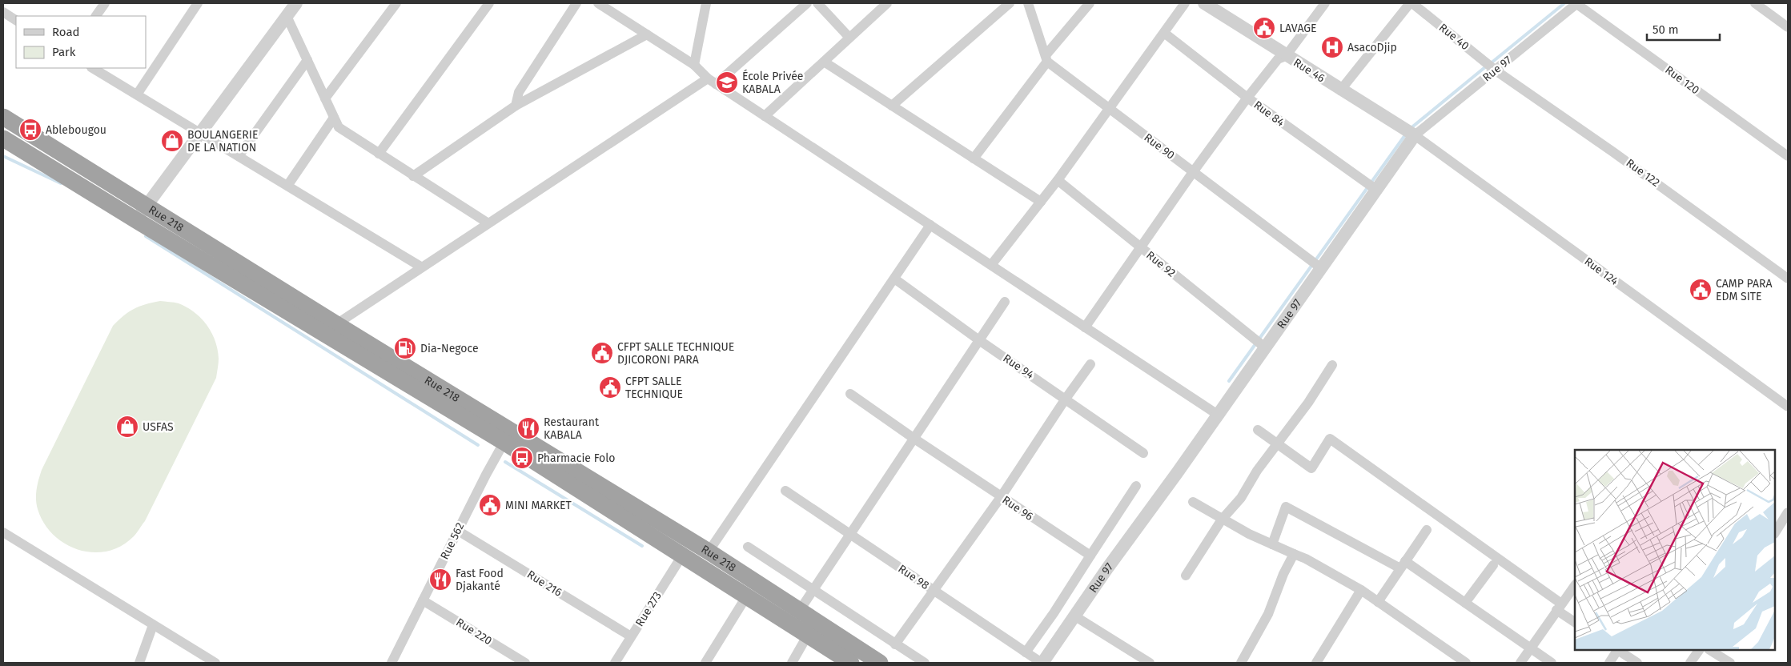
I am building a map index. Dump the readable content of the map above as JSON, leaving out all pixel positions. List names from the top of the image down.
{
  "streets": {
    "highway": ["Rue 218"],
    "street": [
      "Rue 40",
      "Rue 97",
      "Rue 46",
      "Rue 120",
      "Rue 84",
      "Rue 90",
      "Rue 122",
      "Rue 92",
      "Rue 124",
      "Rue 94",
      "Rue 96",
      "Rue 562",
      "Rue 98",
      "Rue 216",
      "Rue 273",
      "Rue 220"
    ]
  },
  "crossings": [
    ["Rue 40", "Rue 97"],
    ["Rue 40", "Rue 122"],
    ["Rue 97", "Rue 46"],
    ["Rue 97", "Rue 120"],
    ["Rue 97", "Rue 84"],
    ["Rue 97", "Rue 90"],
    ["Rue 97", "Rue 122"],
    ["Rue 97", "Rue 92"],
    ["Rue 97", "Rue 124"],
    ["Rue 97", "Rue 98"],
    ["Rue 46", "Rue 124"],
    ["Rue 218", "Rue 562"],
    ["Rue 218", "Rue 273"],
    ["Rue 562", "Rue 216"],
    ["Rue 562", "Rue 220"],
    ["Rue 216", "Rue 273"]
  ],
  "places": {
    "public building": [
      "LAVAGE",
      "CAMP PARA EDM SITE",
      "CFPT SALLE TECHNIQUE DJICORONI PARA",
      "CFPT SALLE TECHNIQUE",
      "MINI MARKET"
    ],
    "hospital": ["AsacoDjip"],
    "school or university": ["École Privée KABALA"],
    "bus stop": ["Ablebougou", "Pharmacie Folo"],
    "shop": ["BOULANGERIE DE LA NATION", "USFAS"],
    "fuel station": ["Dia-Negoce"],
    "restaurant": ["Restaurant KABALA", "Fast Food Djakanté"]
  },
  "legend": ["Road", "Park"],
  "scale_bar": "50 m"
}
